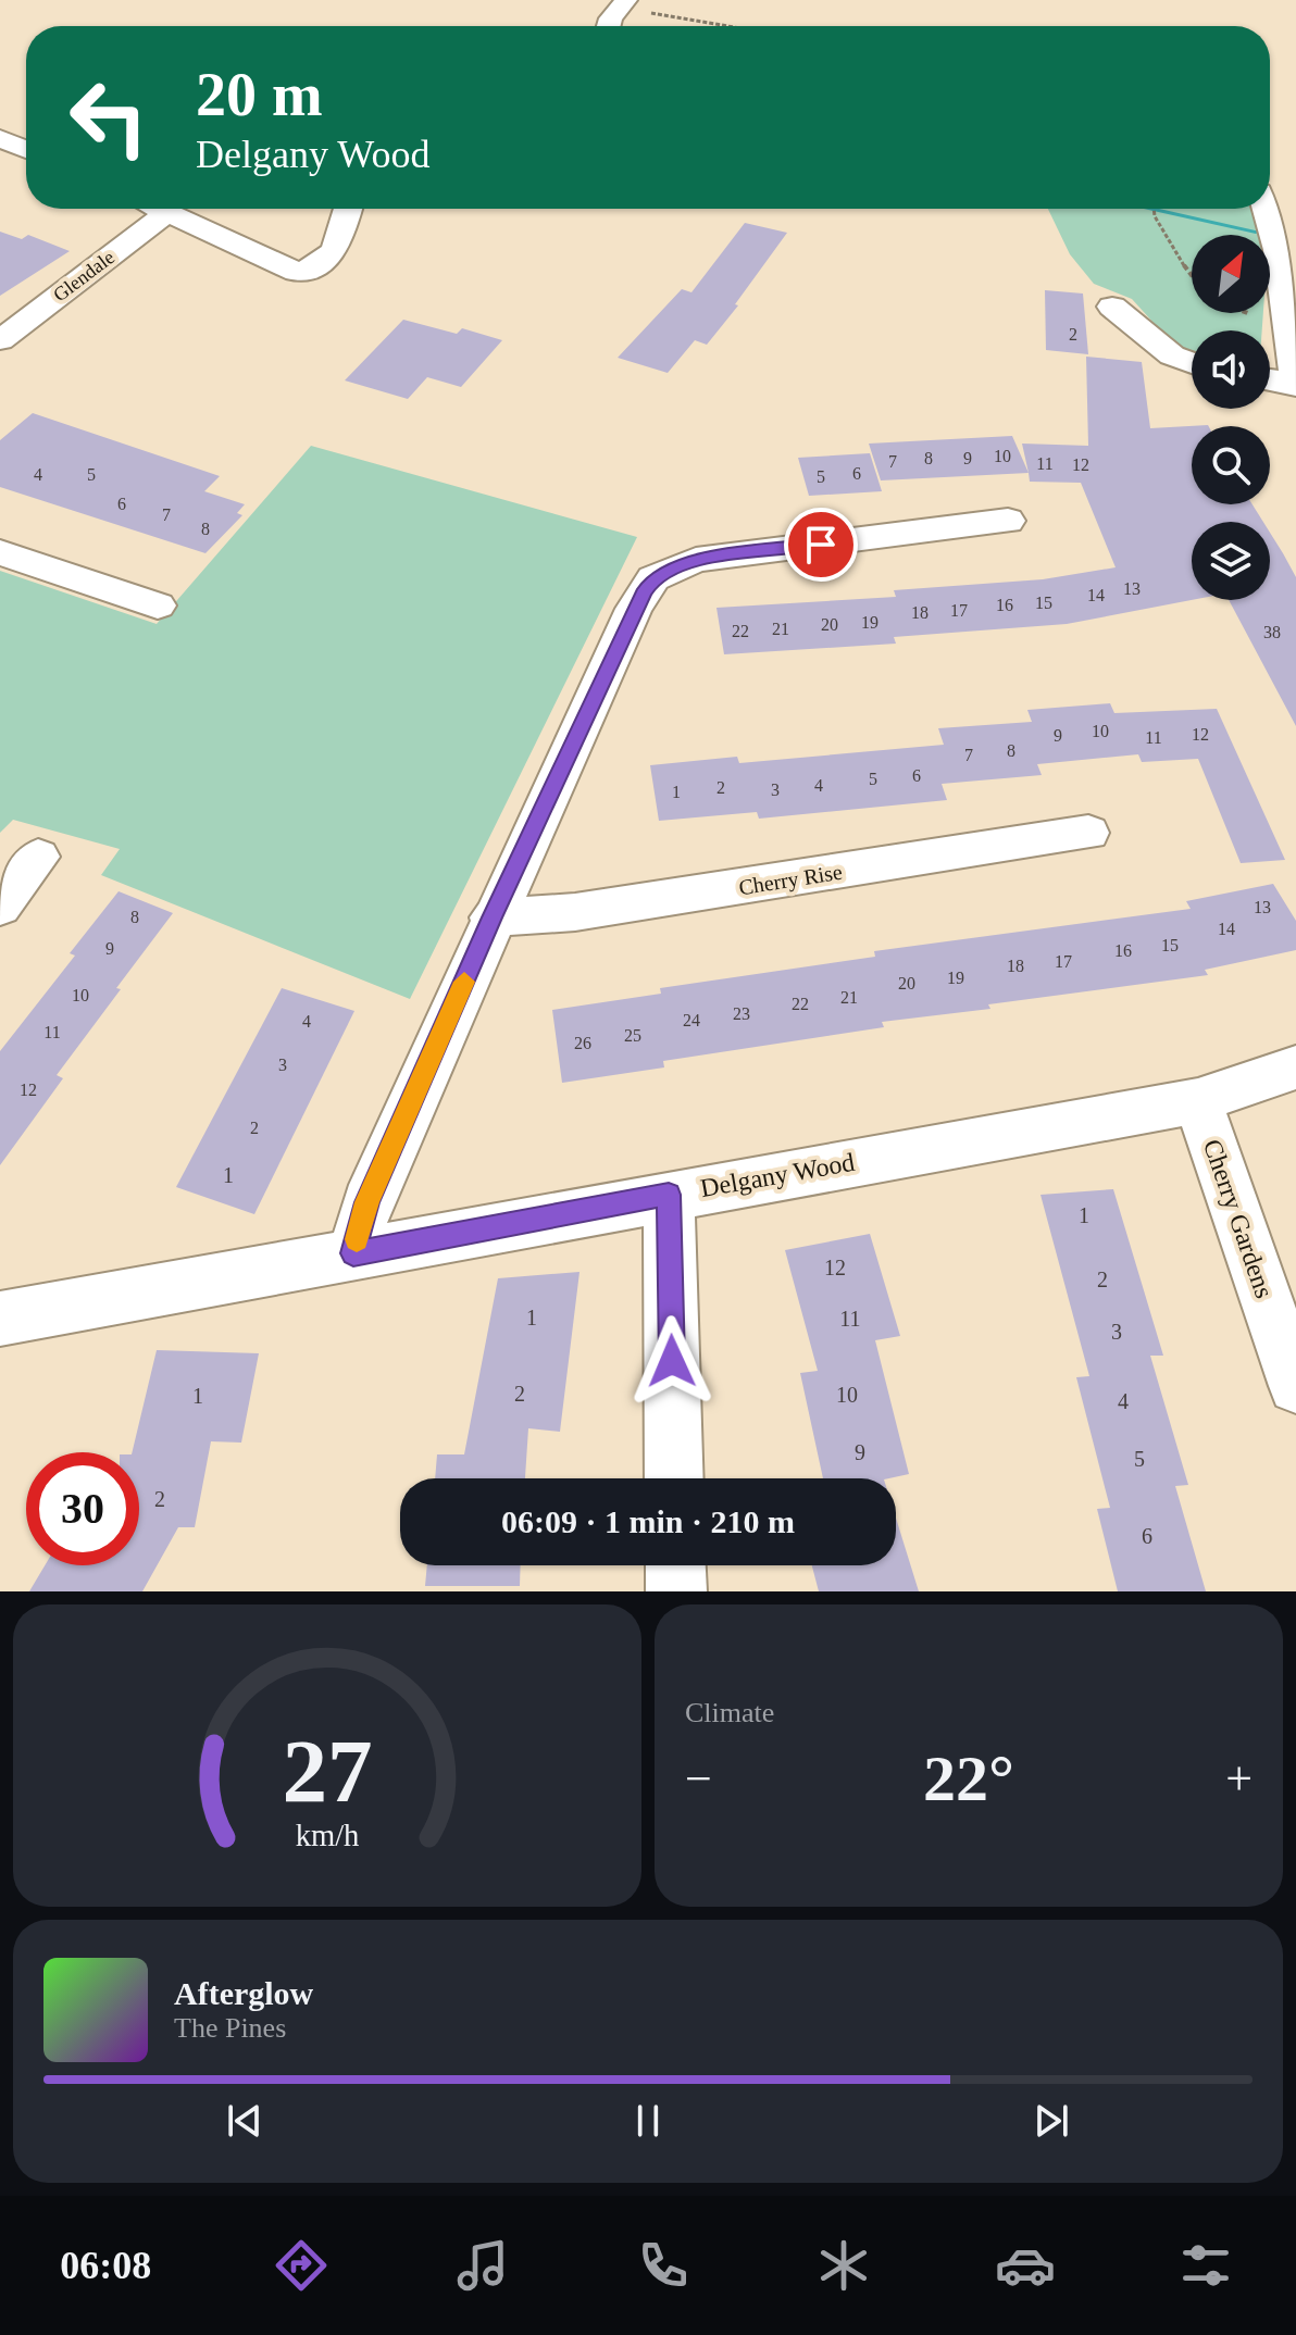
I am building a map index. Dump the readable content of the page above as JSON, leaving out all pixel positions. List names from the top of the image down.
{
  "streets": {
    "street": [
      "Glendale",
      "Cherry Rise",
      "Delgany Wood",
      "Cherry Gardens"
    ]
  },
  "crossings": [
    ["Delgany Wood", "Cherry Gardens"]
  ],
  "house_numbers": [
    "2",
    "10",
    "8",
    "9",
    "7",
    "11",
    "12",
    "6",
    "4",
    "5",
    "5",
    "6",
    "7",
    "8",
    "13",
    "14",
    "15",
    "16",
    "17",
    "18",
    "19",
    "20",
    "21",
    "22",
    "38",
    "10",
    "12",
    "9",
    "11",
    "8",
    "7",
    "6",
    "5",
    "4",
    "2",
    "3",
    "1",
    "13",
    "8",
    "14",
    "15",
    "9",
    "16",
    "17",
    "18",
    "19",
    "20",
    "10",
    "21",
    "22",
    "23",
    "24",
    "4",
    "11",
    "25",
    "26",
    "3",
    "12",
    "2",
    "1",
    "1",
    "12",
    "2",
    "1",
    "11",
    "3",
    "2",
    "10",
    "1",
    "4",
    "9",
    "5",
    "2",
    "6"
  ],
  "north": "top right",
  "page": {
    "turn": ["20 m", "Delgany Wood"],
    "limit": "30",
    "trip": "06:09 · 1 min · 210 m",
    "tile": "Climate",
    "heat": ["−", "22°", "+"],
    "song": ["Afterglow", "The Pines"],
    "tabs": "06:08",
    "gauge": ["27", "km/h"]
  }
}
